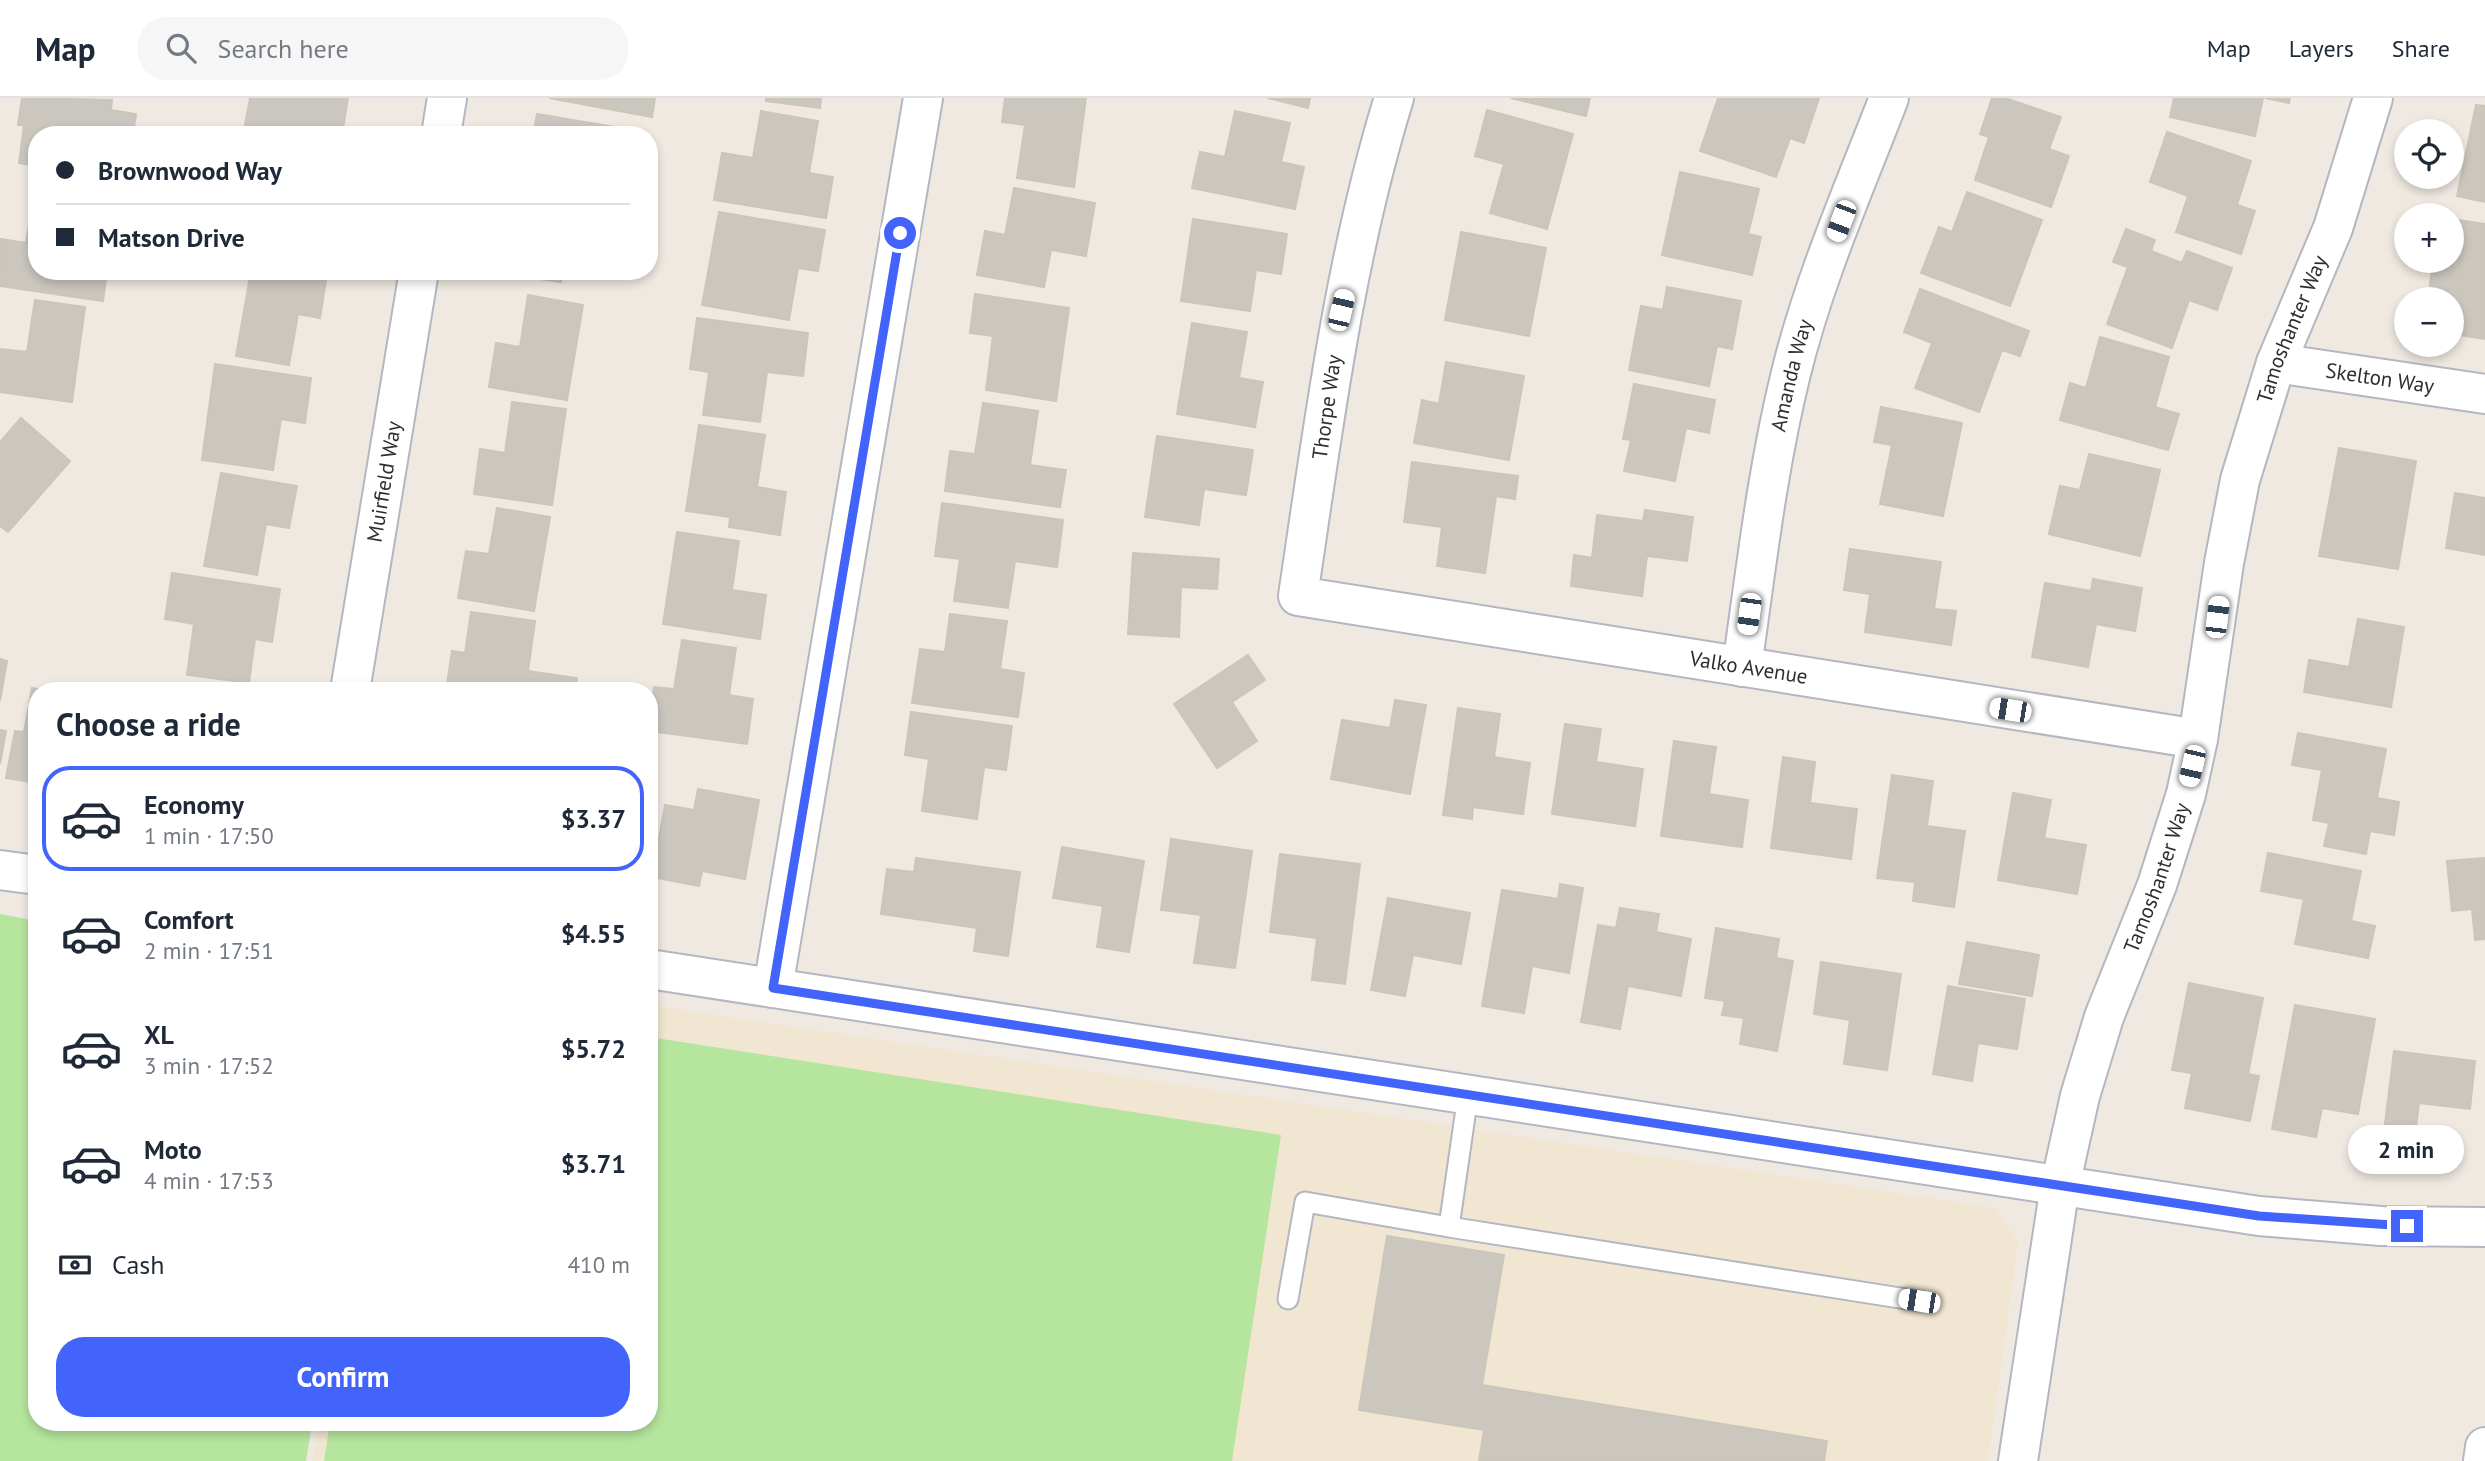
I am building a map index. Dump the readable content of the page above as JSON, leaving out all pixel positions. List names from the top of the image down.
{
  "streets": {
    "street": [
      "Tamoshanter Way",
      "Amanda Way",
      "Skelton Way",
      "Thorpe Way",
      "Muirfield Way",
      "Valko Avenue"
    ]
  },
  "crossings": [
    ["Tamoshanter Way", "Skelton Way"],
    ["Tamoshanter Way", "Valko Avenue"],
    ["Amanda Way", "Valko Avenue"],
    ["Thorpe Way", "Valko Avenue"]
  ],
  "page": {
    "header": "Map",
    "search": "Search here",
    "nav": ["Map", "Layers", "Share"],
    "map_buttons": ["+", "−"],
    "banner": ["Brownwood Way", "Matson Drive"],
    "heading": "Choose a ride",
    "list": [
      {
        "name": "Economy",
        "note": "1 min · 17:50",
        "value": "$3.37"
      },
      {
        "name": "Comfort",
        "note": "2 min · 17:51",
        "value": "$4.55"
      },
      {
        "name": "XL",
        "note": "3 min · 17:52",
        "value": "$5.72"
      },
      {
        "name": "Moto",
        "note": "4 min · 17:53",
        "value": "$3.71"
      }
    ],
    "bubble": "2 min",
    "pay": ["Cash", "410 m"],
    "buttons": "Confirm"
  }
}
